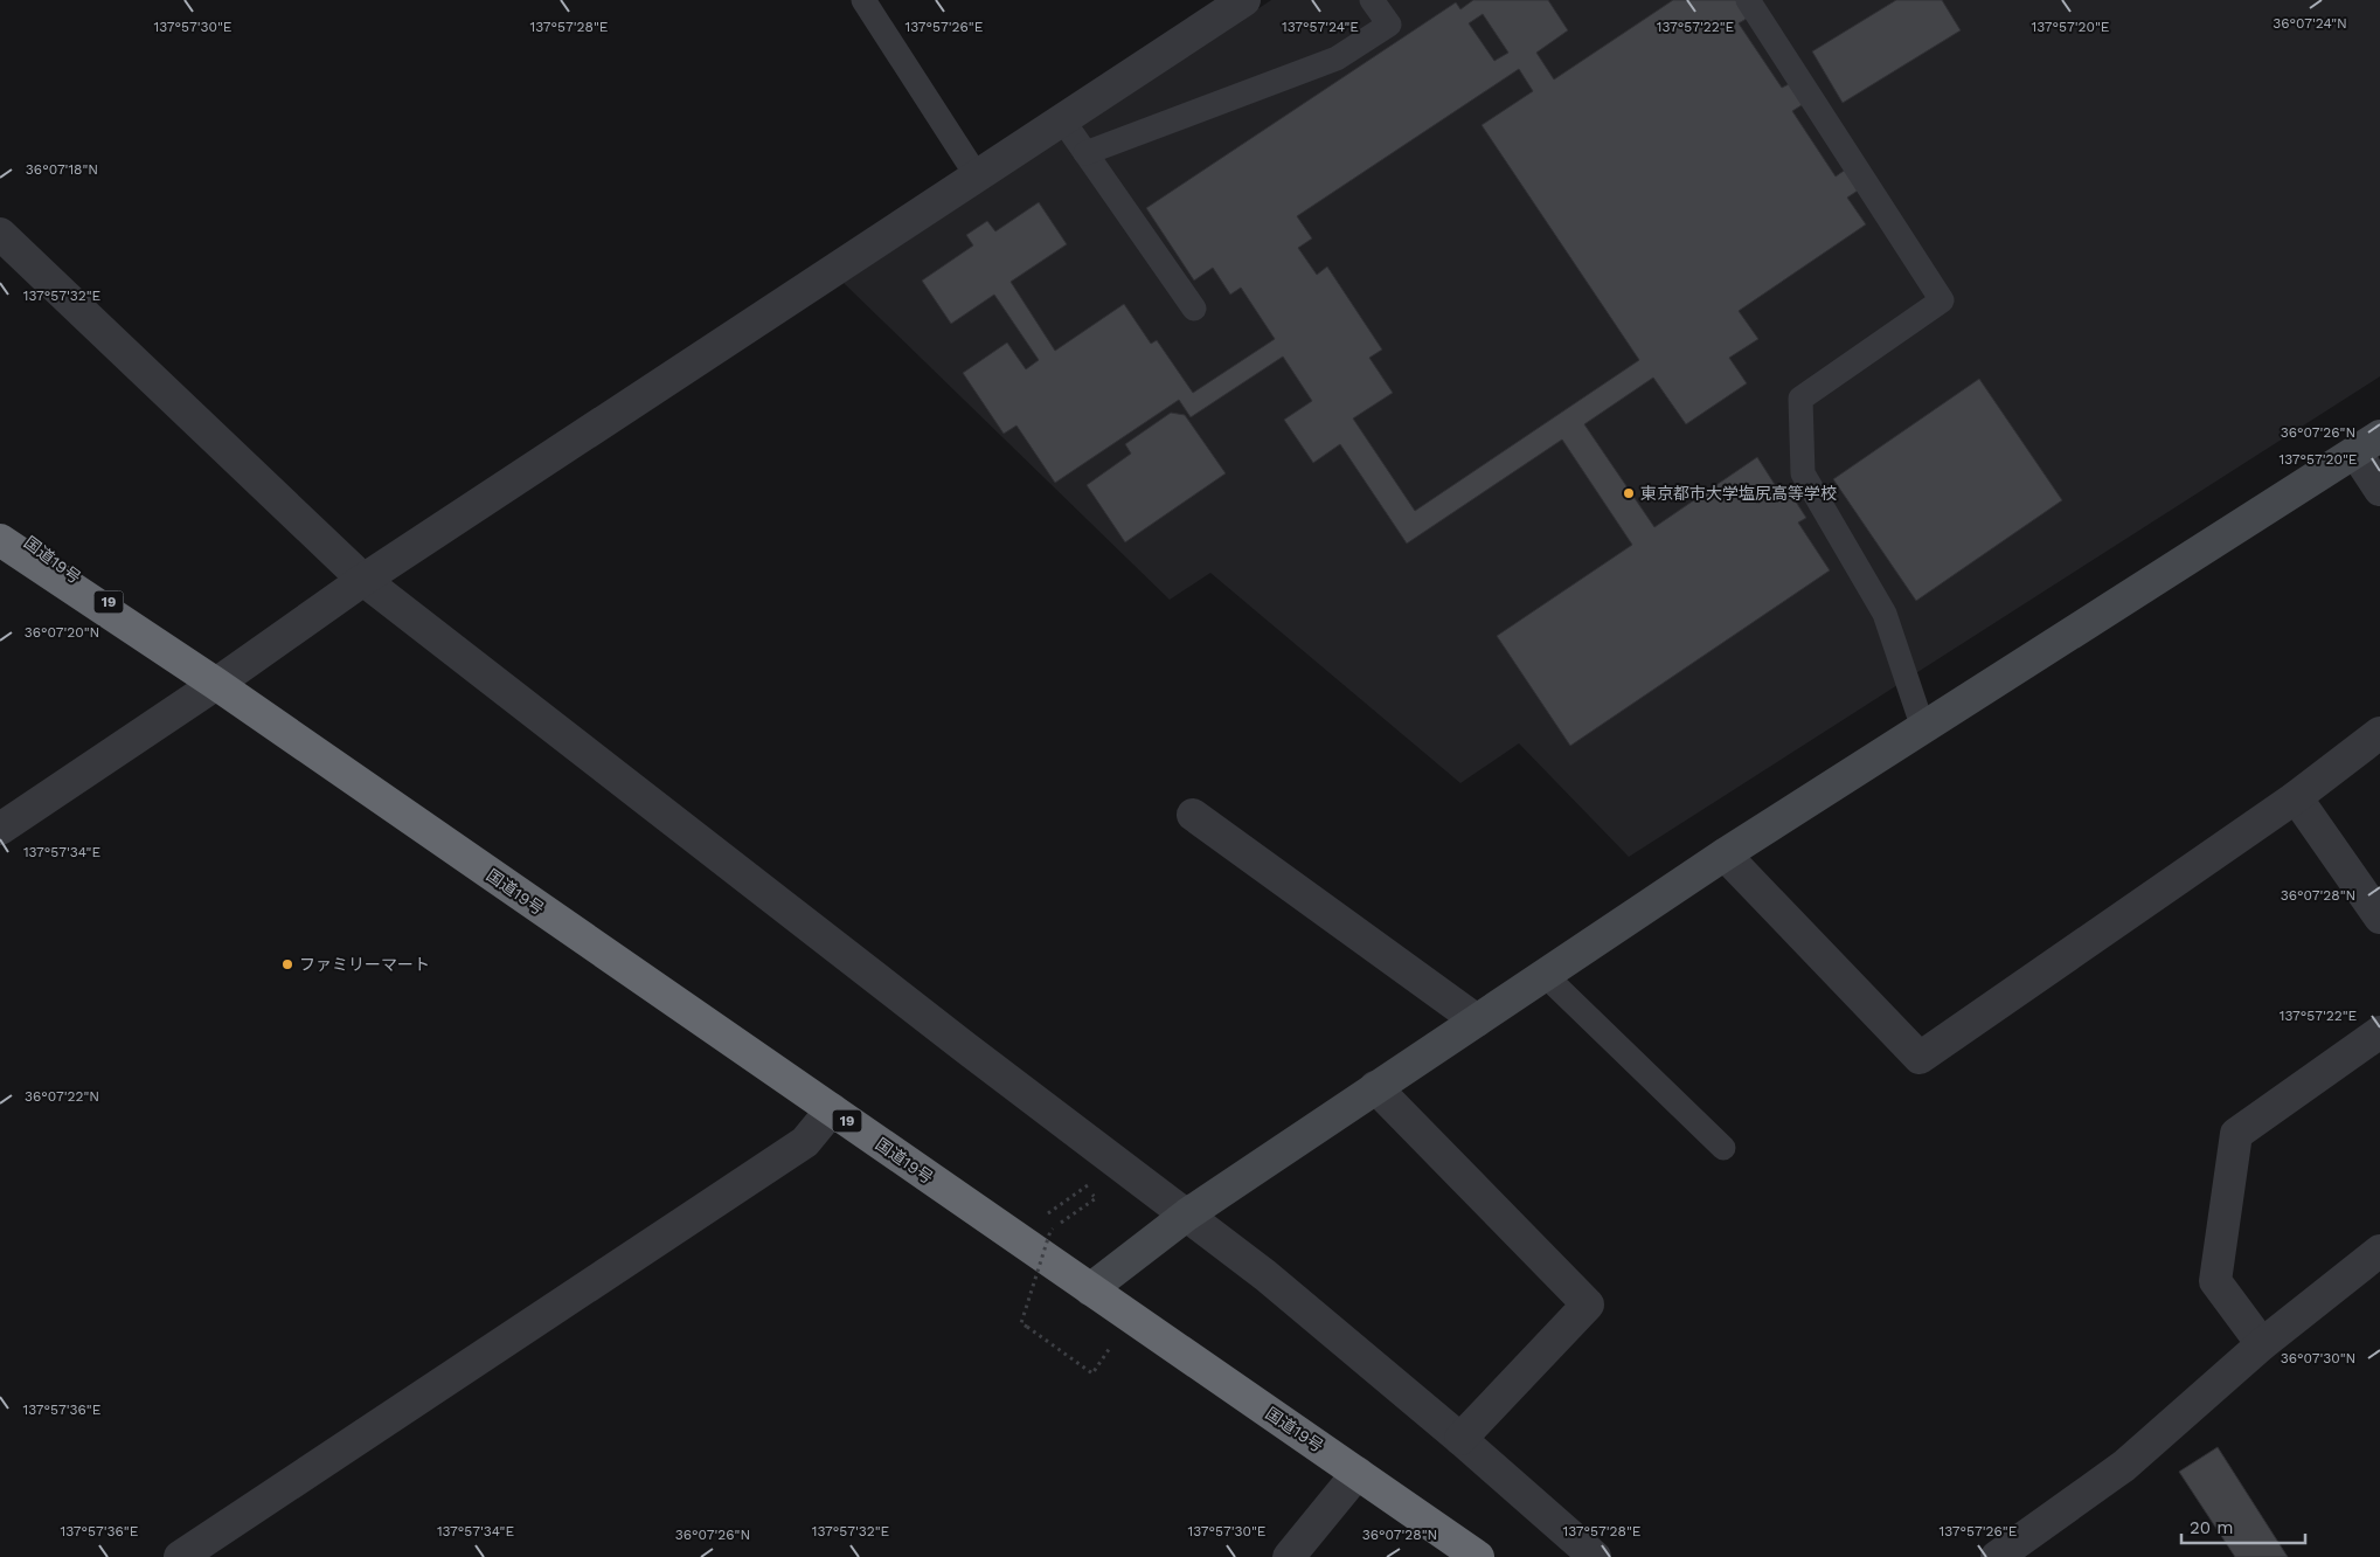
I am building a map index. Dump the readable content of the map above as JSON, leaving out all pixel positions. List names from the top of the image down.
{
  "streets": {
    "highway": ["国道19号", "19"]
  },
  "places": ["東京都市大学塩尻高等学校", "ファミリーマート"],
  "scale_bar": "20 m",
  "coordinates": [
    "36°07'24\"N",
    "137°57'30\"E",
    "137°57'28\"E",
    "137°57'26\"E",
    "137°57'24\"E",
    "137°57'22\"E",
    "137°57'20\"E",
    "36°07'18\"N",
    "137°57'32\"E",
    "36°07'26\"N",
    "36°07'20\"N",
    "137°57'34\"E",
    "36°07'28\"N",
    "36°07'22\"N",
    "36°07'30\"N",
    "137°57'36\"E"
  ]
}
